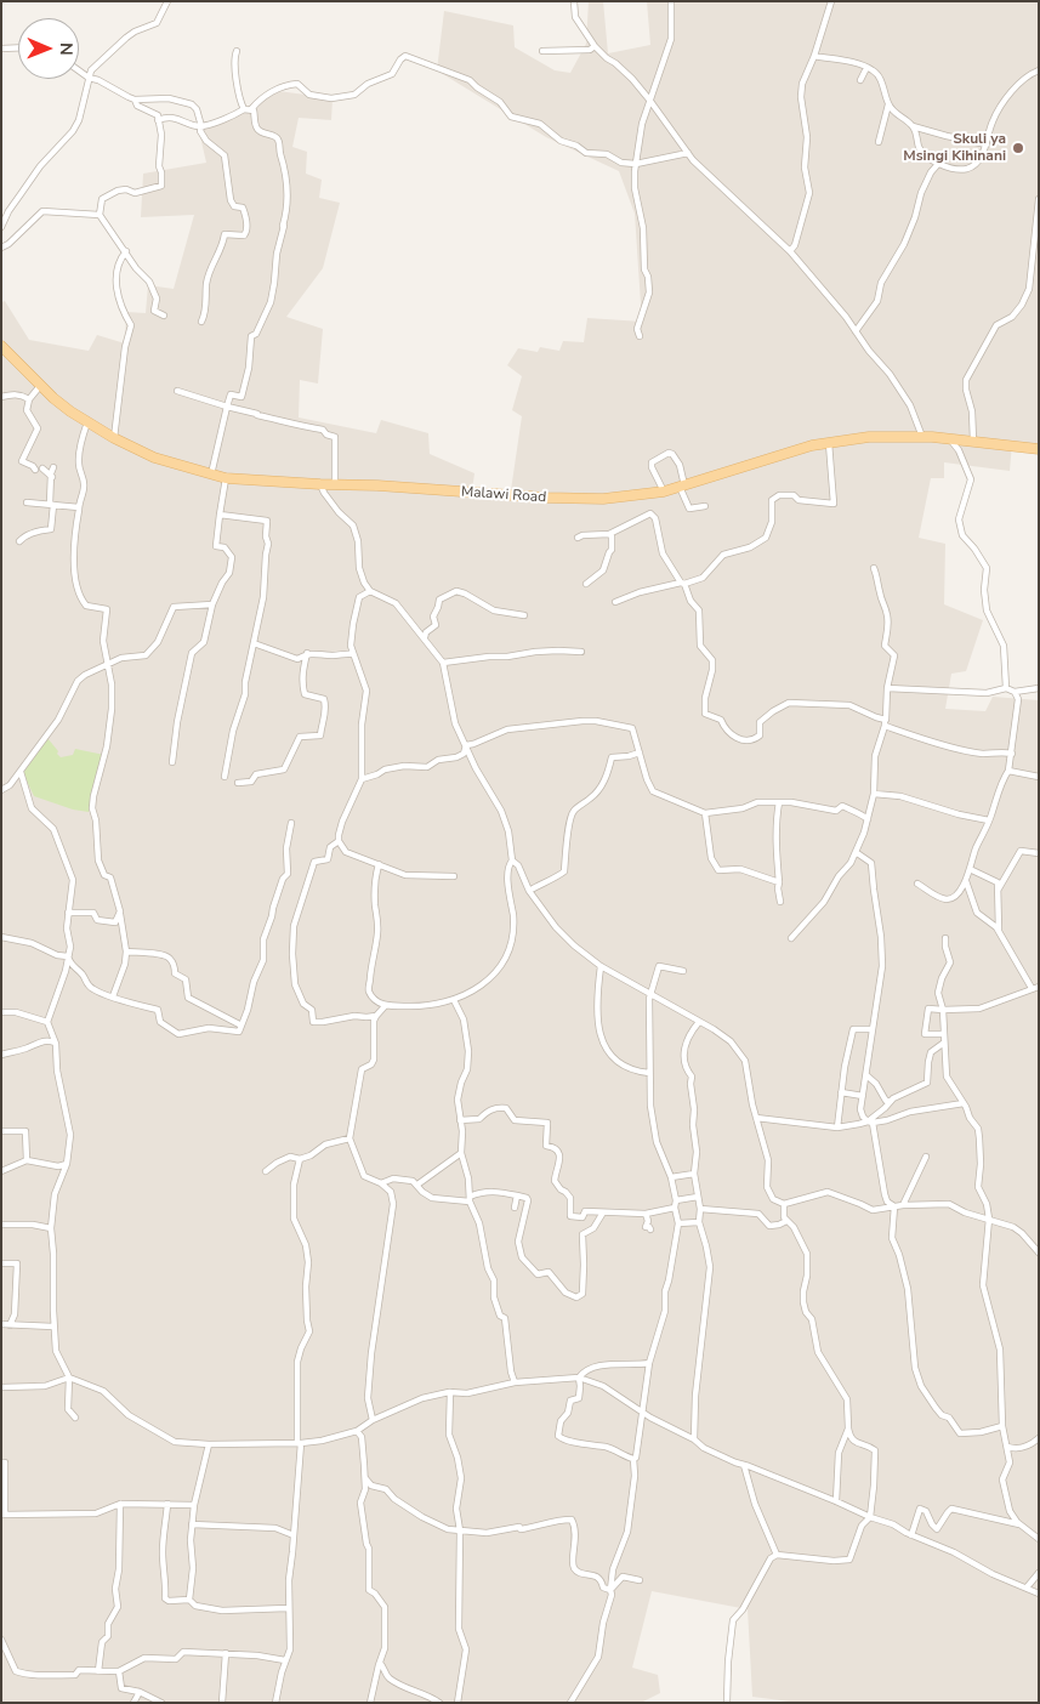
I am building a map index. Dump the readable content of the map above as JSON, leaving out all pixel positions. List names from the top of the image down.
{
  "streets": {
    "main road": ["Malawi Road"]
  },
  "places": ["Skuli ya Msingi Kihinani"],
  "north": "right"
}
